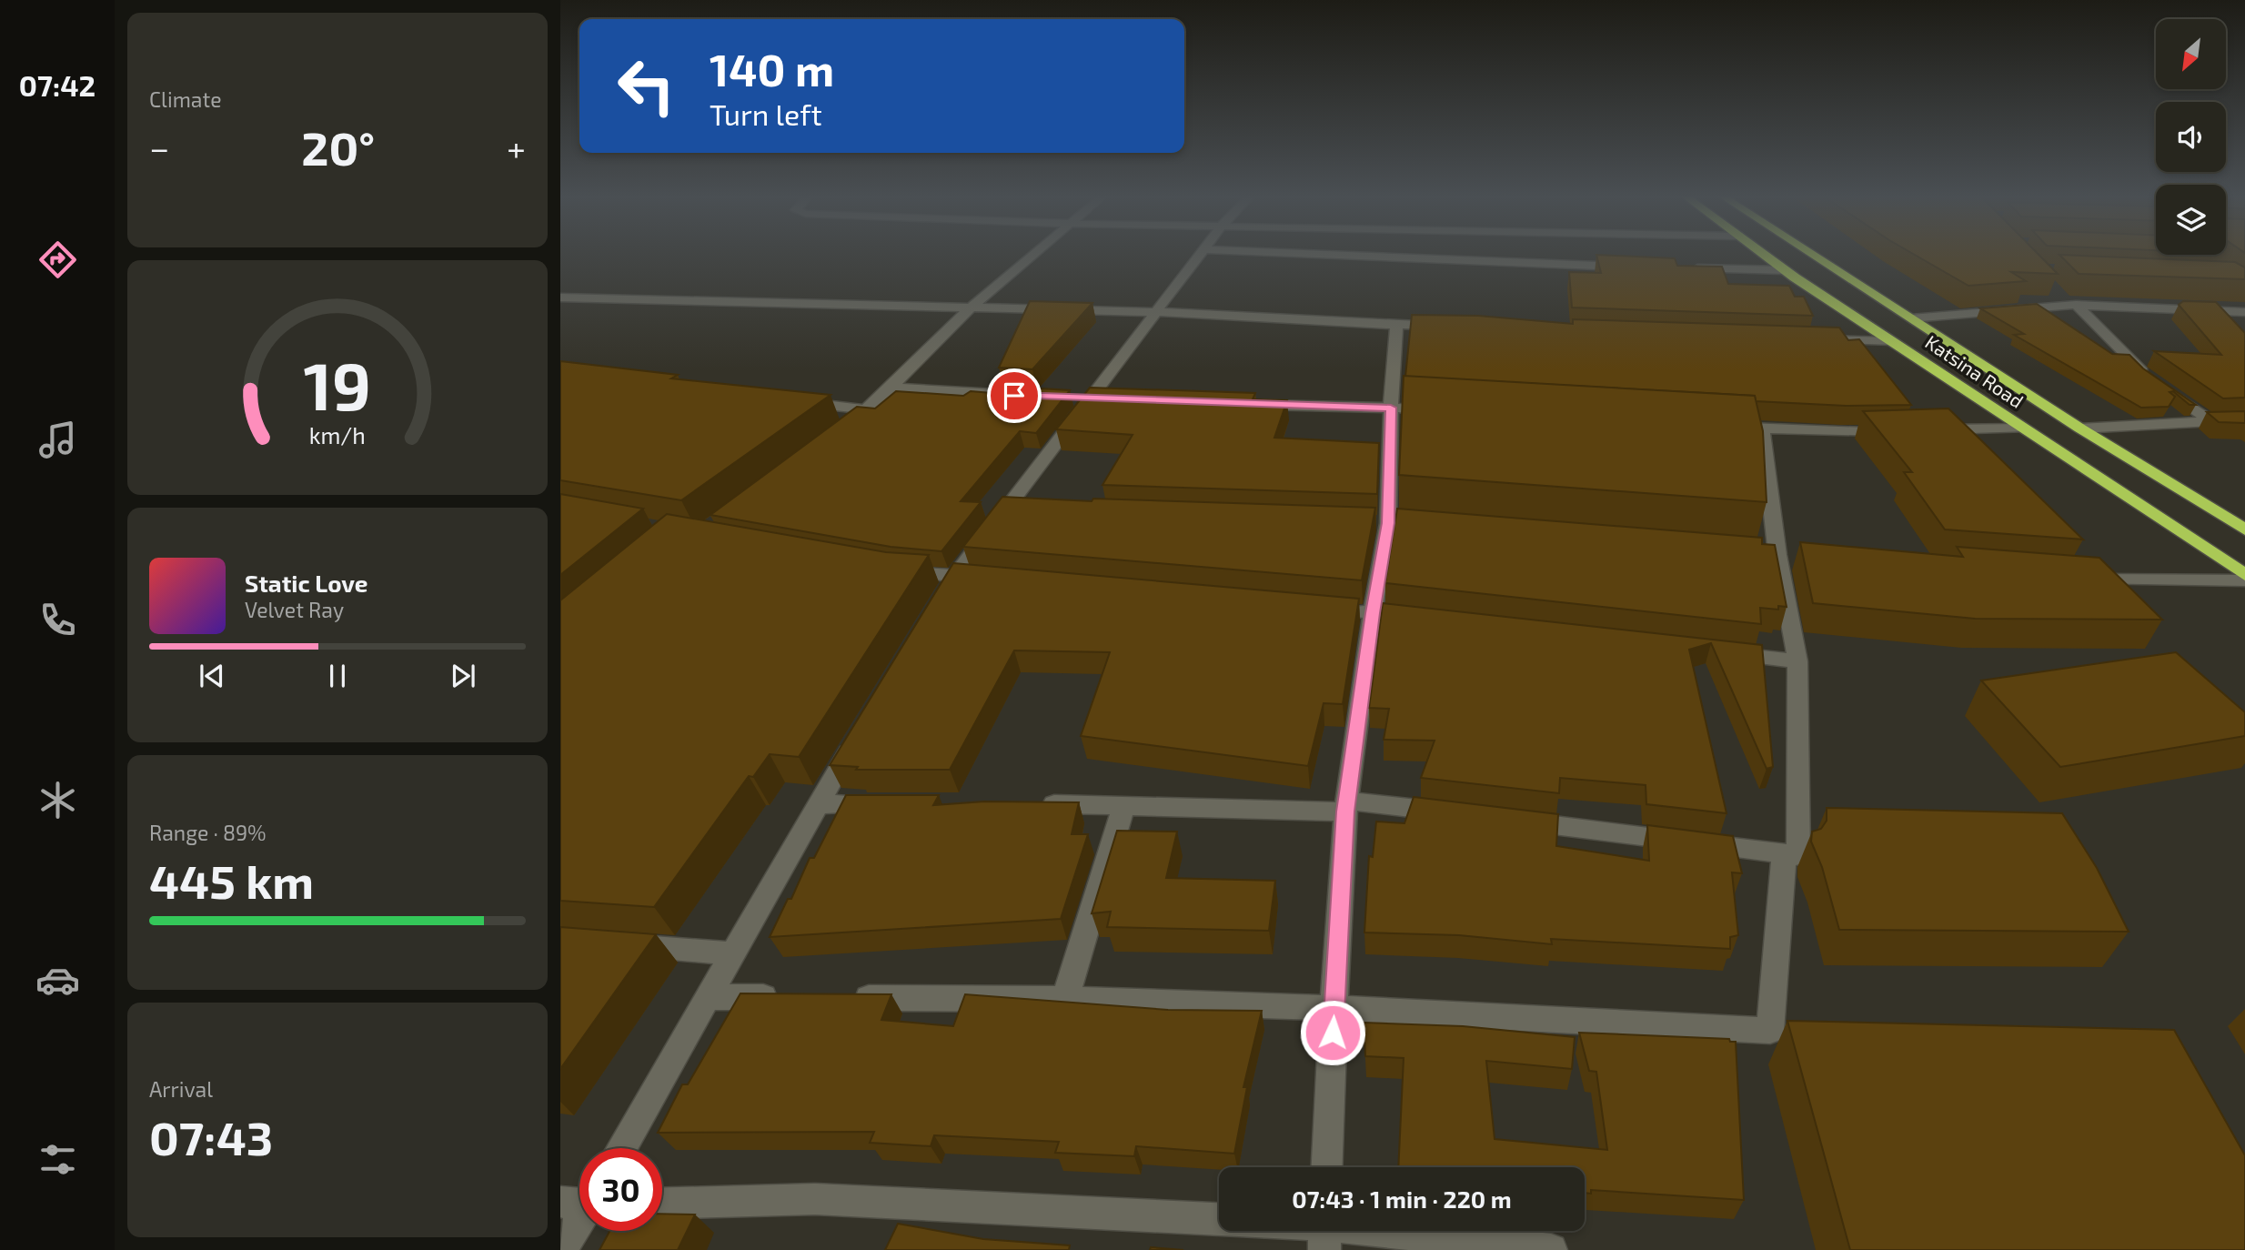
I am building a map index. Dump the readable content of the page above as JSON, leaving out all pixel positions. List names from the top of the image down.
{
  "streets": {
    "highway": ["Katsina Road"]
  },
  "north": "bottom left",
  "page": {
    "tabs": "07:42",
    "tile": [
      "Climate",
      ["Range · 89%", "445 km"],
      ["Arrival", "07:43"]
    ],
    "turn": ["140 m", "Turn left"],
    "heat": ["−", "20°", "+"],
    "song": ["Static Love", "Velvet Ray"],
    "limit": "30",
    "trip": "07:43 · 1 min · 220 m",
    "gauge": ["19", "km/h"]
  }
}
